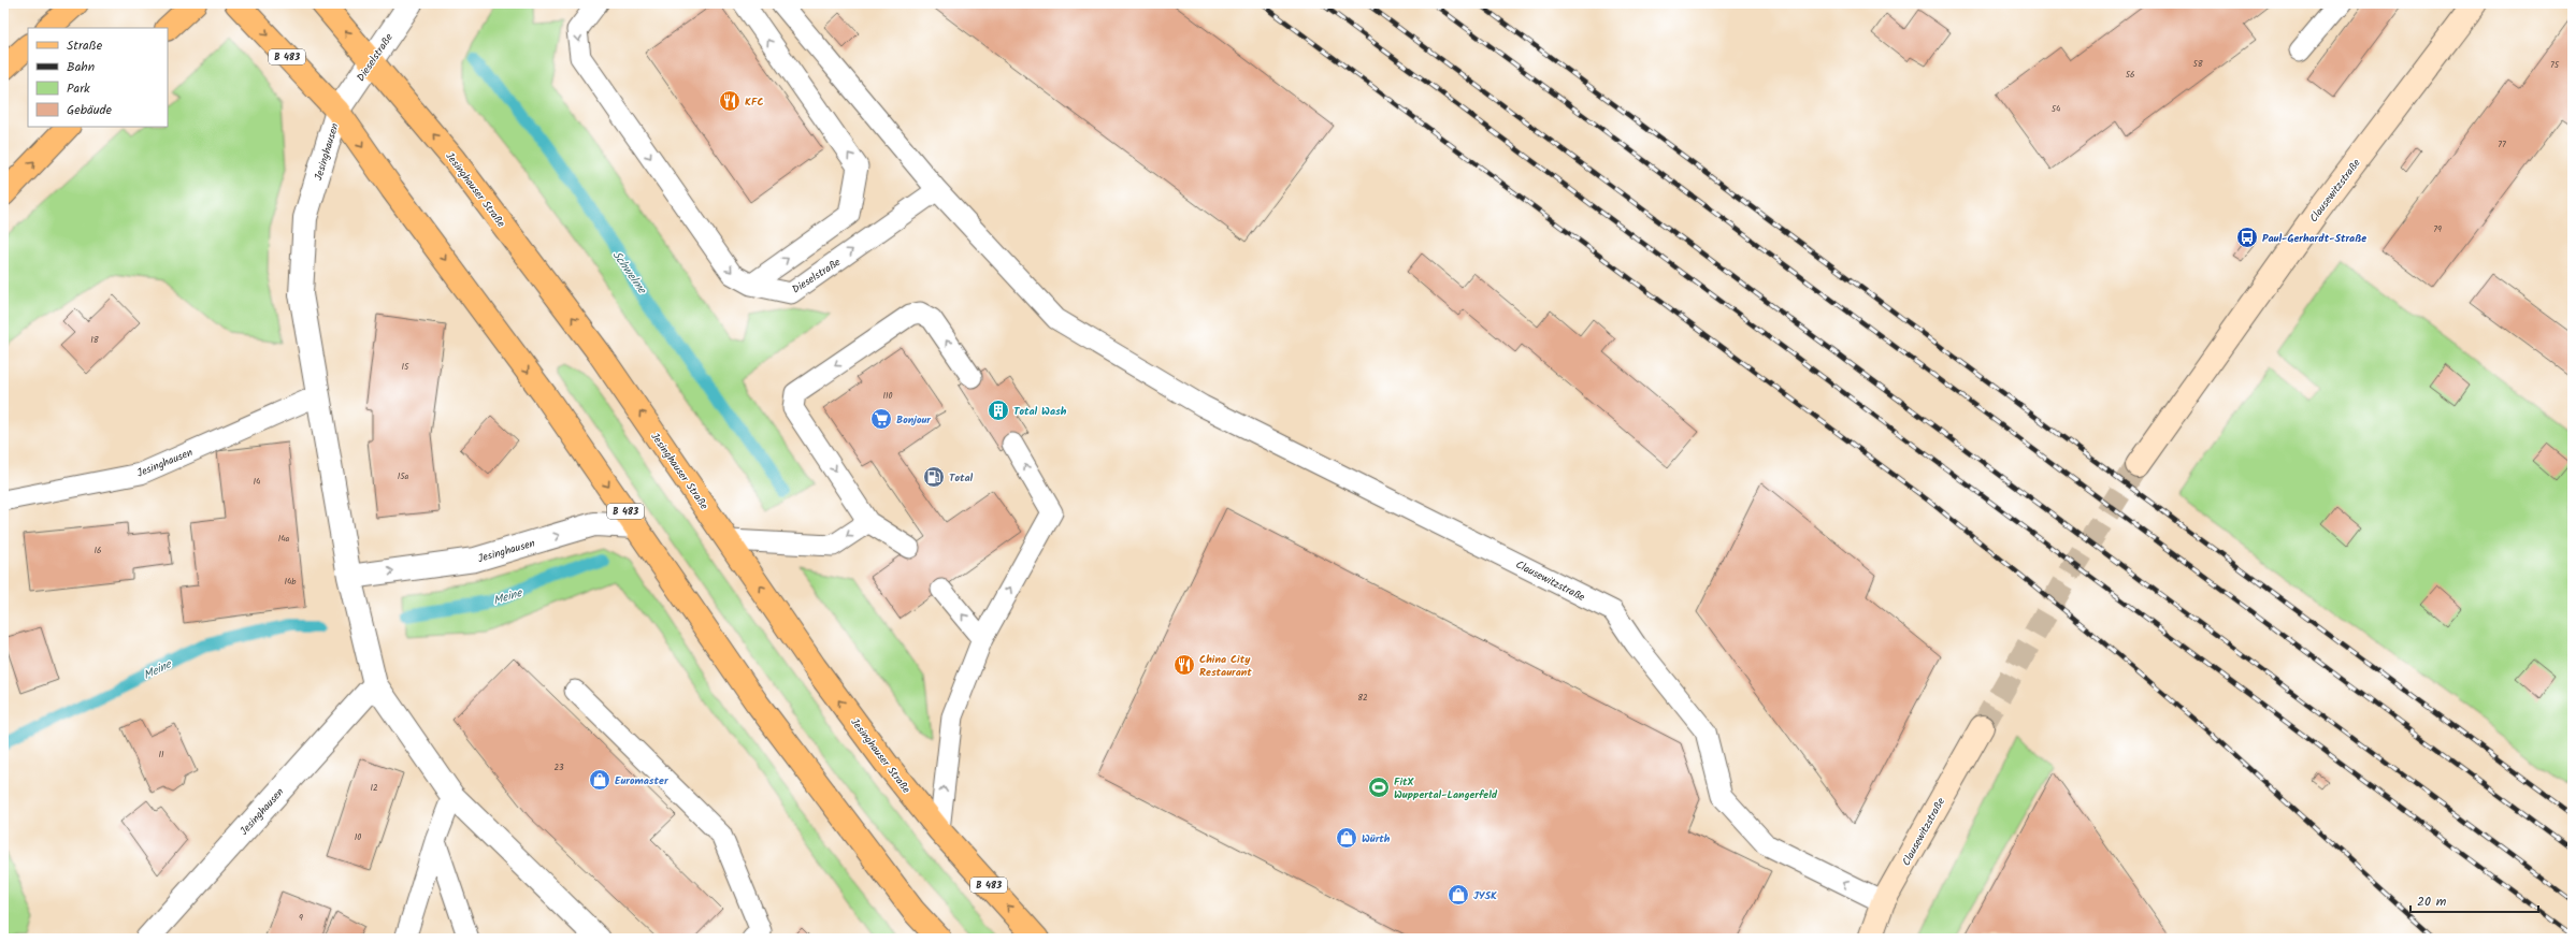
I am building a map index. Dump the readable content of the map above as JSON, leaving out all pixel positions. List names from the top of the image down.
{
  "streets": {
    "main road": ["B 483", "Jesinghauser Straße"],
    "street": ["Dieselstraße", "Jesinghausen", "Clausewitzstraße"]
  },
  "crossings": [
    ["B 483", "Dieselstraße"],
    ["B 483", "Jesinghausen"],
    ["Dieselstraße", "Jesinghausen"],
    ["Dieselstraße", "Jesinghauser Straße"],
    ["Dieselstraße", "Clausewitzstraße"]
  ],
  "one_way": ["Clausewitzstraße"],
  "water": ["Schwelme", "Meine"],
  "places": {
    "restaurant": ["KFC", "China City Restaurant"],
    "bus stop": ["Paul-Gerhardt-Straße"],
    "building": ["Total Wash"],
    "supermarket": ["Bonjour"],
    "fuel station": ["Total"],
    "shop": ["Euromaster", "Würth", "JYSK"],
    "sports": ["FitX Wuppertal-Langerfeld"]
  },
  "house_numbers": [
    "58",
    "75",
    "56",
    "54",
    "77",
    "79",
    "18",
    "15",
    "110",
    "15a",
    "14",
    "14a",
    "16",
    "14b",
    "82",
    "11",
    "23",
    "12",
    "10",
    "9"
  ],
  "legend": [
    "Straße",
    "Bahn",
    "Park",
    "Gebäude"
  ],
  "scale_bar": "20 m"
}
